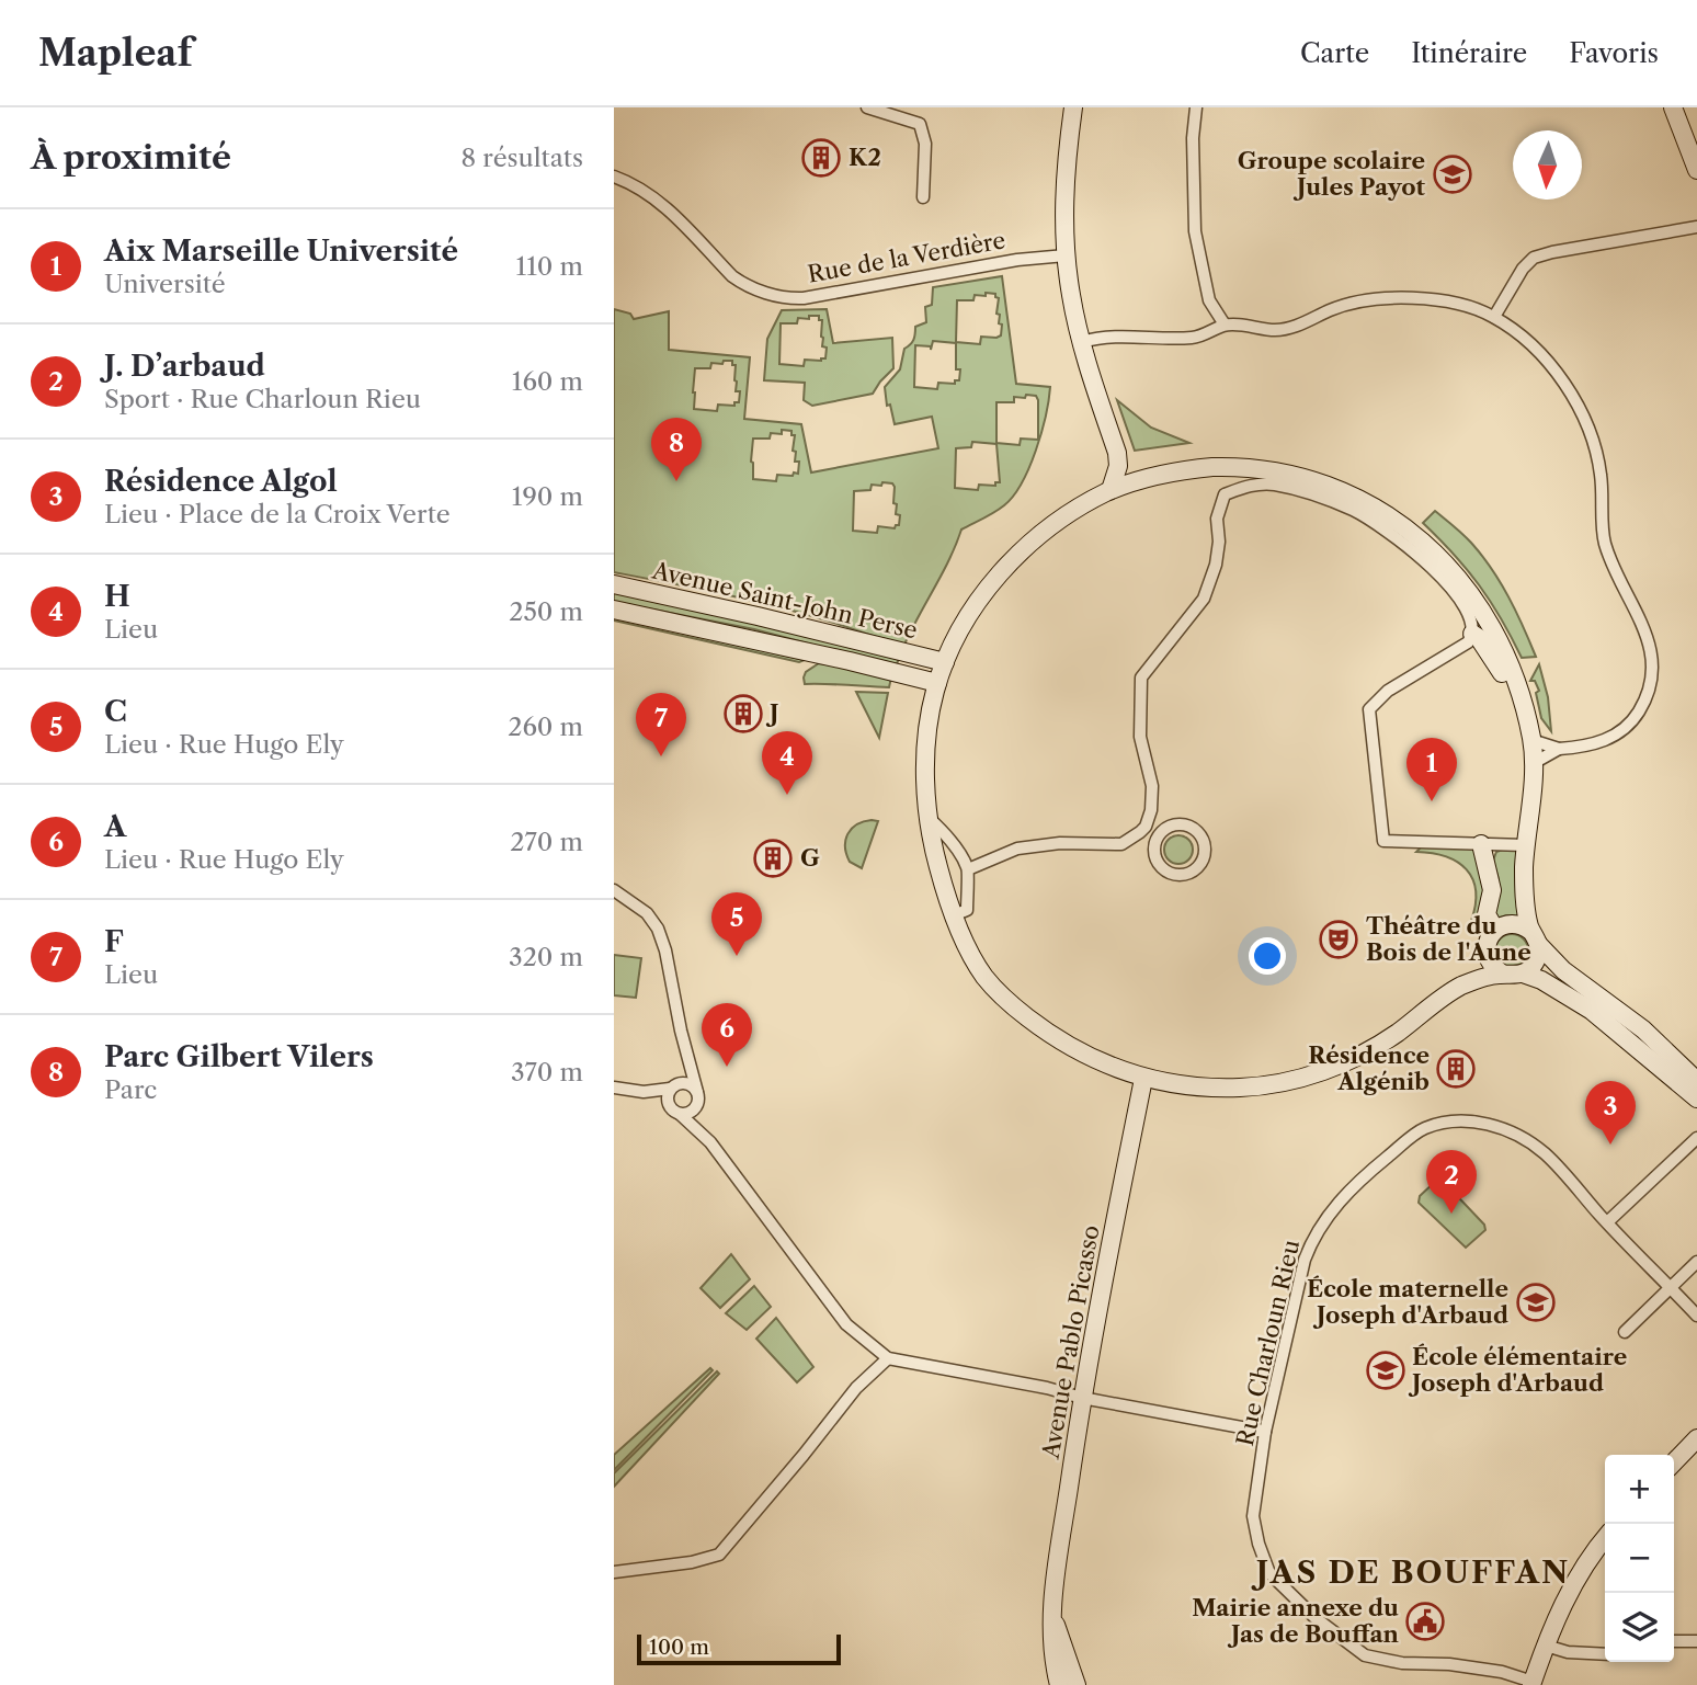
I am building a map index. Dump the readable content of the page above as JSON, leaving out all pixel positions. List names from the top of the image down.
{
  "streets": {
    "main road": ["Avenue Saint-John Perse", "Avenue Pablo Picasso"],
    "street": ["Rue de la Verdière", "Rue Charloun Rieu"]
  },
  "districts": ["JAS DE BOUFFAN"],
  "places": {
    "building": [
      "K2",
      "J",
      "G",
      "Résidence Algénib"
    ],
    "school or university": ["Groupe scolaire Jules Payot", "École maternelle Joseph d'Arbaud", "École élémentaire Joseph d'Arbaud"],
    "theatre": ["Théâtre du Bois de l'Aune"],
    "public building": ["Mairie annexe du Jas de Bouffan"]
  },
  "scale_bar": "100 m",
  "north": "bottom",
  "page": {
    "header": "Mapleaf",
    "nav": ["Carte", "Itinéraire", "Favoris"],
    "heading": ["À proximité", "8 résultats"],
    "list": [
      {
        "mark": "1",
        "name": "Aix Marseille Université",
        "note": "Université",
        "value": "110 m"
      },
      {
        "mark": "2",
        "name": "J. D’arbaud",
        "note": "Sport · Rue Charloun Rieu",
        "value": "160 m"
      },
      {
        "mark": "3",
        "name": "Résidence Algol",
        "note": "Lieu · Place de la Croix Verte",
        "value": "190 m"
      },
      {
        "mark": "4",
        "name": "H",
        "note": "Lieu",
        "value": "250 m"
      },
      {
        "mark": "5",
        "name": "C",
        "note": "Lieu · Rue Hugo Ely",
        "value": "260 m"
      },
      {
        "mark": "6",
        "name": "A",
        "note": "Lieu · Rue Hugo Ely",
        "value": "270 m"
      },
      {
        "mark": "7",
        "name": "F",
        "note": "Lieu",
        "value": "320 m"
      },
      {
        "mark": "8",
        "name": "Parc Gilbert Vilers",
        "note": "Parc",
        "value": "370 m"
      }
    ],
    "pins": [
      "8",
      "7",
      "4",
      "1",
      "5",
      "6",
      "3",
      "2"
    ],
    "map_buttons": ["+", "−"],
    "scale": "100 m"
  }
}
